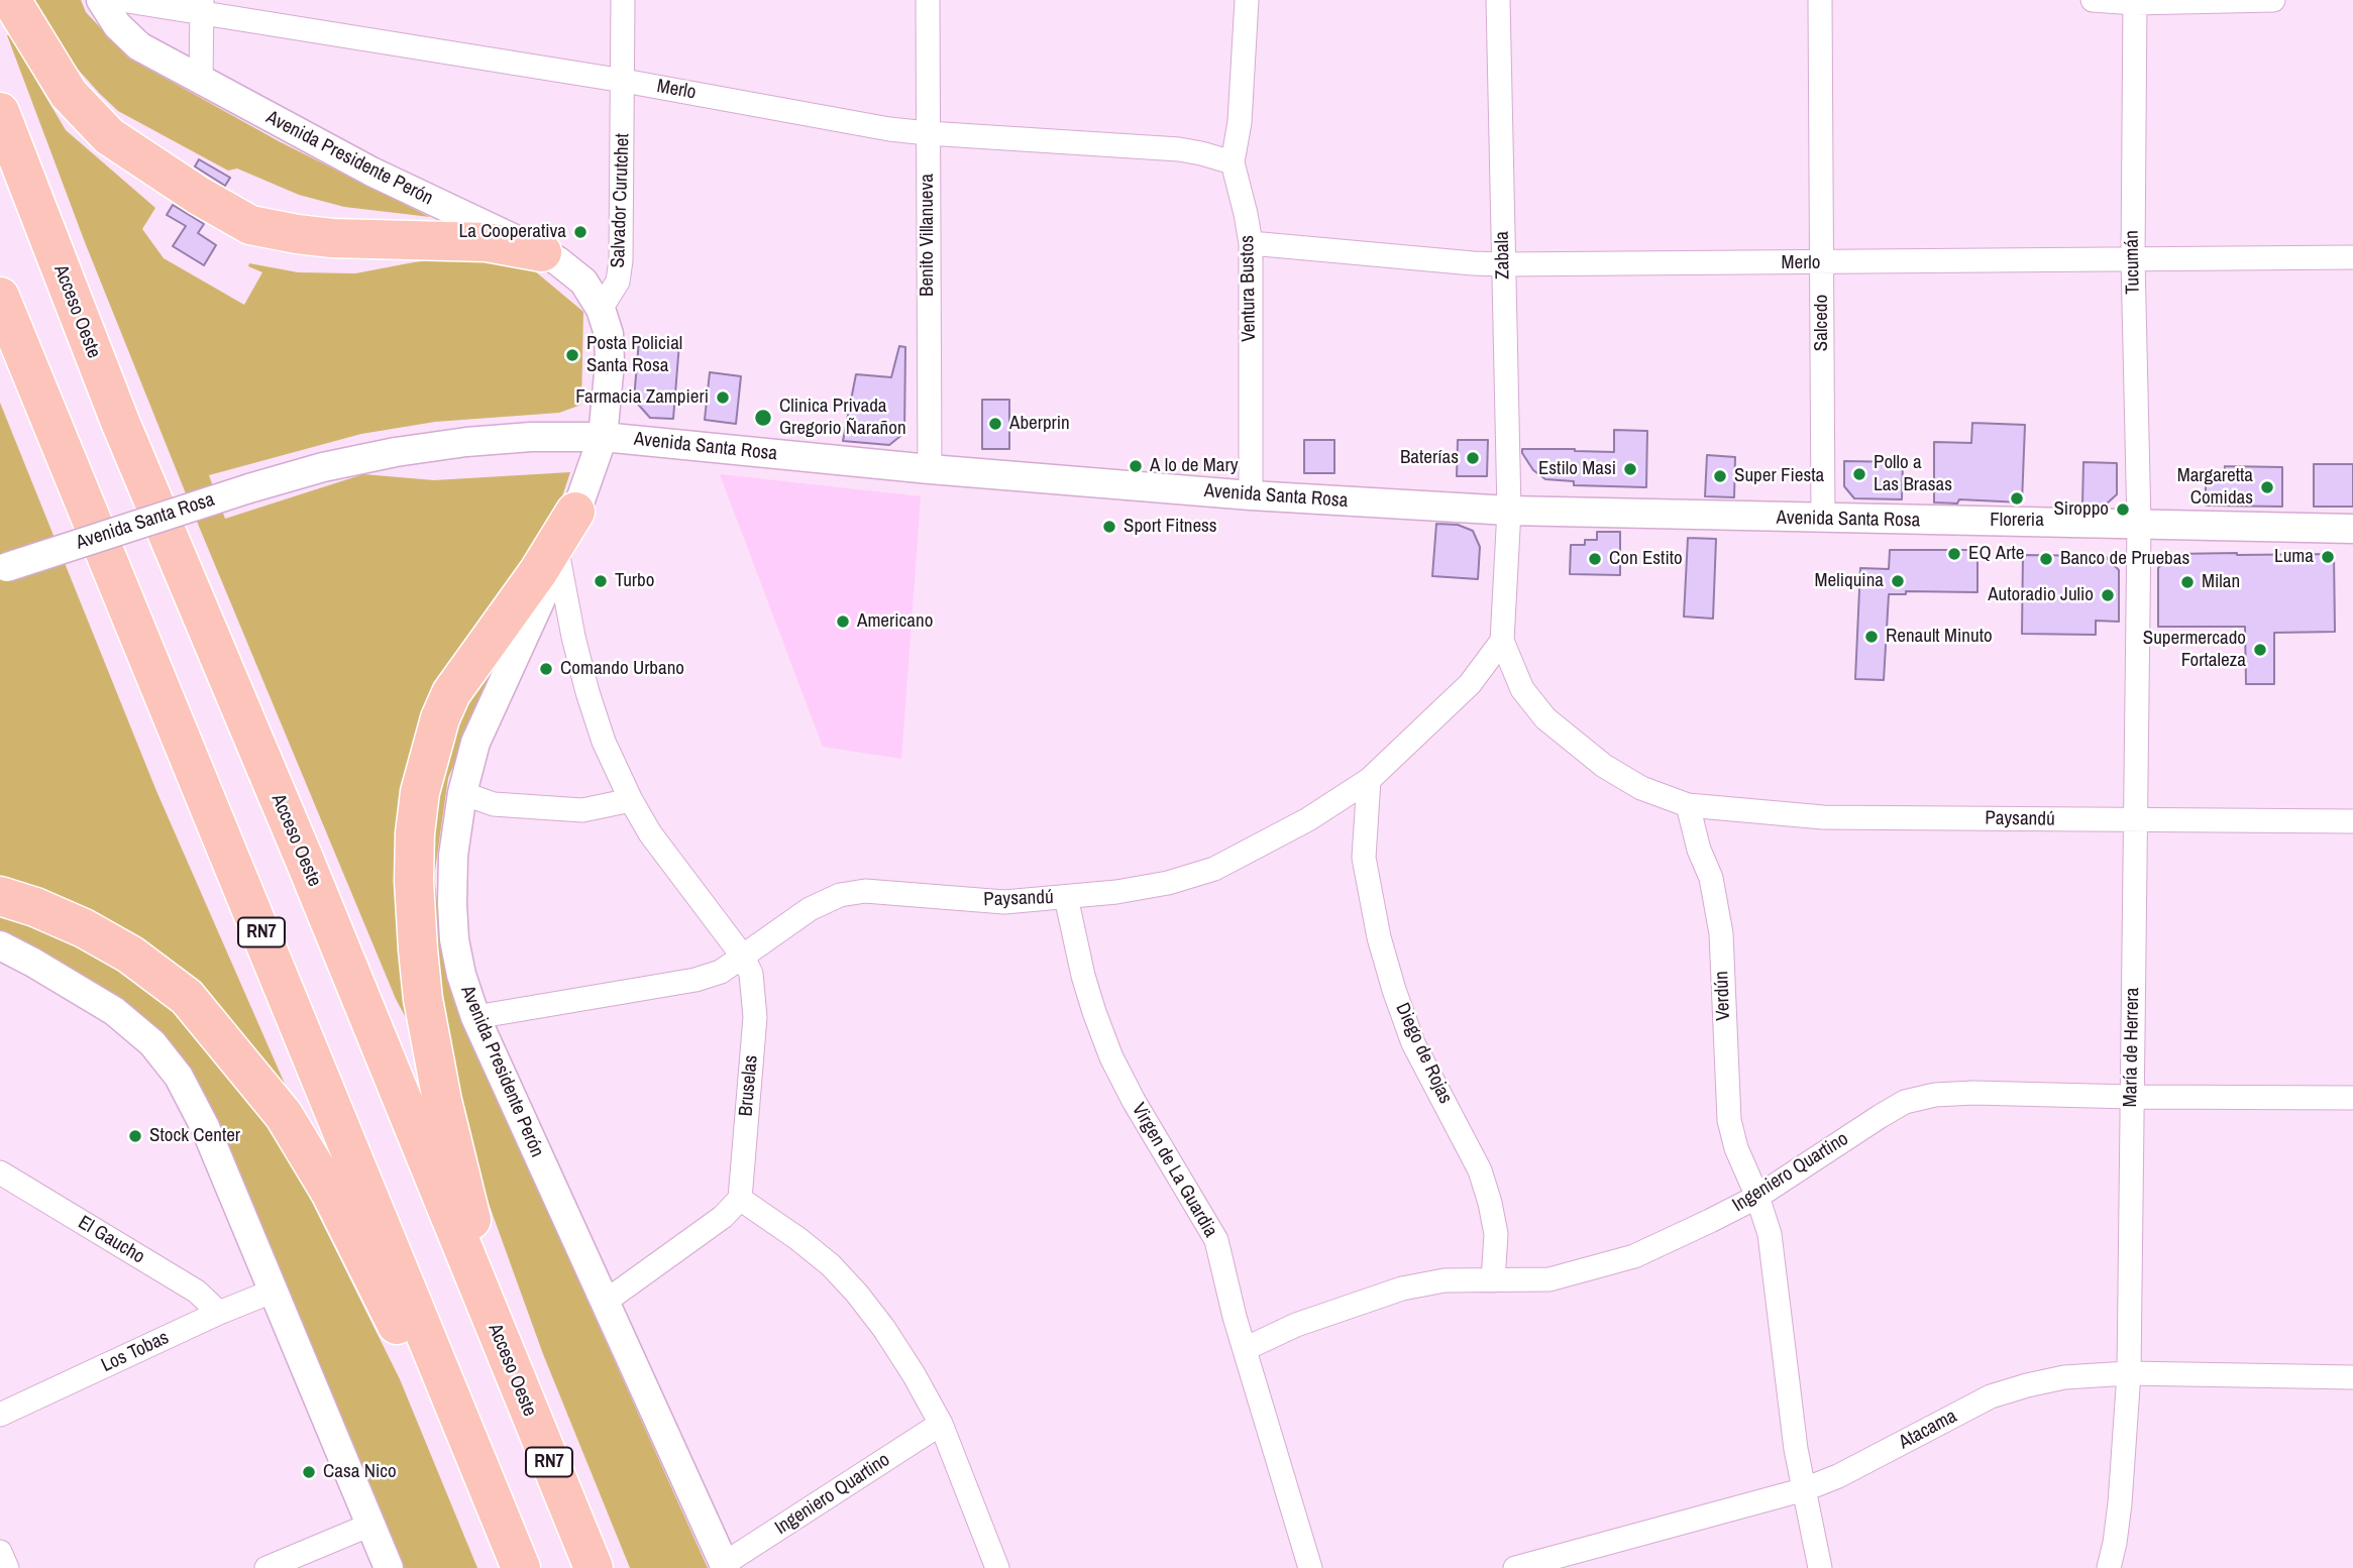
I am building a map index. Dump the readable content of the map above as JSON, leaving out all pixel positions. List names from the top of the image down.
{
  "streets": {
    "highway": ["Acceso Oeste", "RN7"],
    "street": [
      "Merlo",
      "Avenida Presidente Perón",
      "Salvador Curutchet",
      "Benito Villanueva",
      "Zabala",
      "Tucumán",
      "Ventura Bustos",
      "Salcedo",
      "Avenida Santa Rosa",
      "Paysandú",
      "Verdún",
      "María de Herrera",
      "Diego de Rojas",
      "Bruselas",
      "Virgen de La Guardia",
      "Ingeniero Quartino",
      "El Gaucho",
      "Los Tobas",
      "Atacama"
    ]
  },
  "crossings": [
    ["Merlo", "Salvador Curutchet"],
    ["Merlo", "Benito Villanueva"],
    ["Merlo", "Zabala"],
    ["Merlo", "Tucumán"],
    ["Merlo", "Ventura Bustos"],
    ["Merlo", "Salcedo"],
    ["Avenida Presidente Perón", "Salvador Curutchet"],
    ["Avenida Presidente Perón", "Avenida Santa Rosa"],
    ["Avenida Presidente Perón", "Paysandú"],
    ["Avenida Presidente Perón", "Bruselas"],
    ["Avenida Presidente Perón", "Ingeniero Quartino"],
    ["Benito Villanueva", "Avenida Santa Rosa"],
    ["Zabala", "Avenida Santa Rosa"],
    ["Tucumán", "Avenida Santa Rosa"],
    ["Tucumán", "María de Herrera"],
    ["Ventura Bustos", "Avenida Santa Rosa"],
    ["Salcedo", "Avenida Santa Rosa"],
    ["Avenida Santa Rosa", "María de Herrera"],
    ["Paysandú", "Verdún"],
    ["Paysandú", "María de Herrera"],
    ["Paysandú", "Diego de Rojas"],
    ["Paysandú", "Bruselas"],
    ["Paysandú", "Virgen de La Guardia"],
    ["Verdún", "Ingeniero Quartino"],
    ["Verdún", "Atacama"],
    ["María de Herrera", "Ingeniero Quartino"],
    ["María de Herrera", "Atacama"],
    ["Diego de Rojas", "Ingeniero Quartino"],
    ["Virgen de La Guardia", "Ingeniero Quartino"],
    ["El Gaucho", "Los Tobas"]
  ],
  "places": [
    "La Cooperativa",
    "Posta Policial Santa Rosa",
    "Farmacia Zampieri",
    "Clinica Privada Gregorio Ñarañon",
    "Aberprin",
    "Baterías",
    "A lo de Mary",
    "Estilo Masi",
    "Pollo a Las Brasas",
    "Super Fiesta",
    "Margaretta Comidas",
    "Floreria",
    "Siroppo",
    "Sport Fitness",
    "EQ Arte",
    "Luma",
    "Con Estito",
    "Banco de Pruebas",
    "Turbo",
    "Meliquina",
    "Milan",
    "Autoradio Julio",
    "Americano",
    "Renault Minuto",
    "Supermercado Fortaleza",
    "Comando Urbano",
    "Stock Center",
    "Casa Nico"
  ]
}
